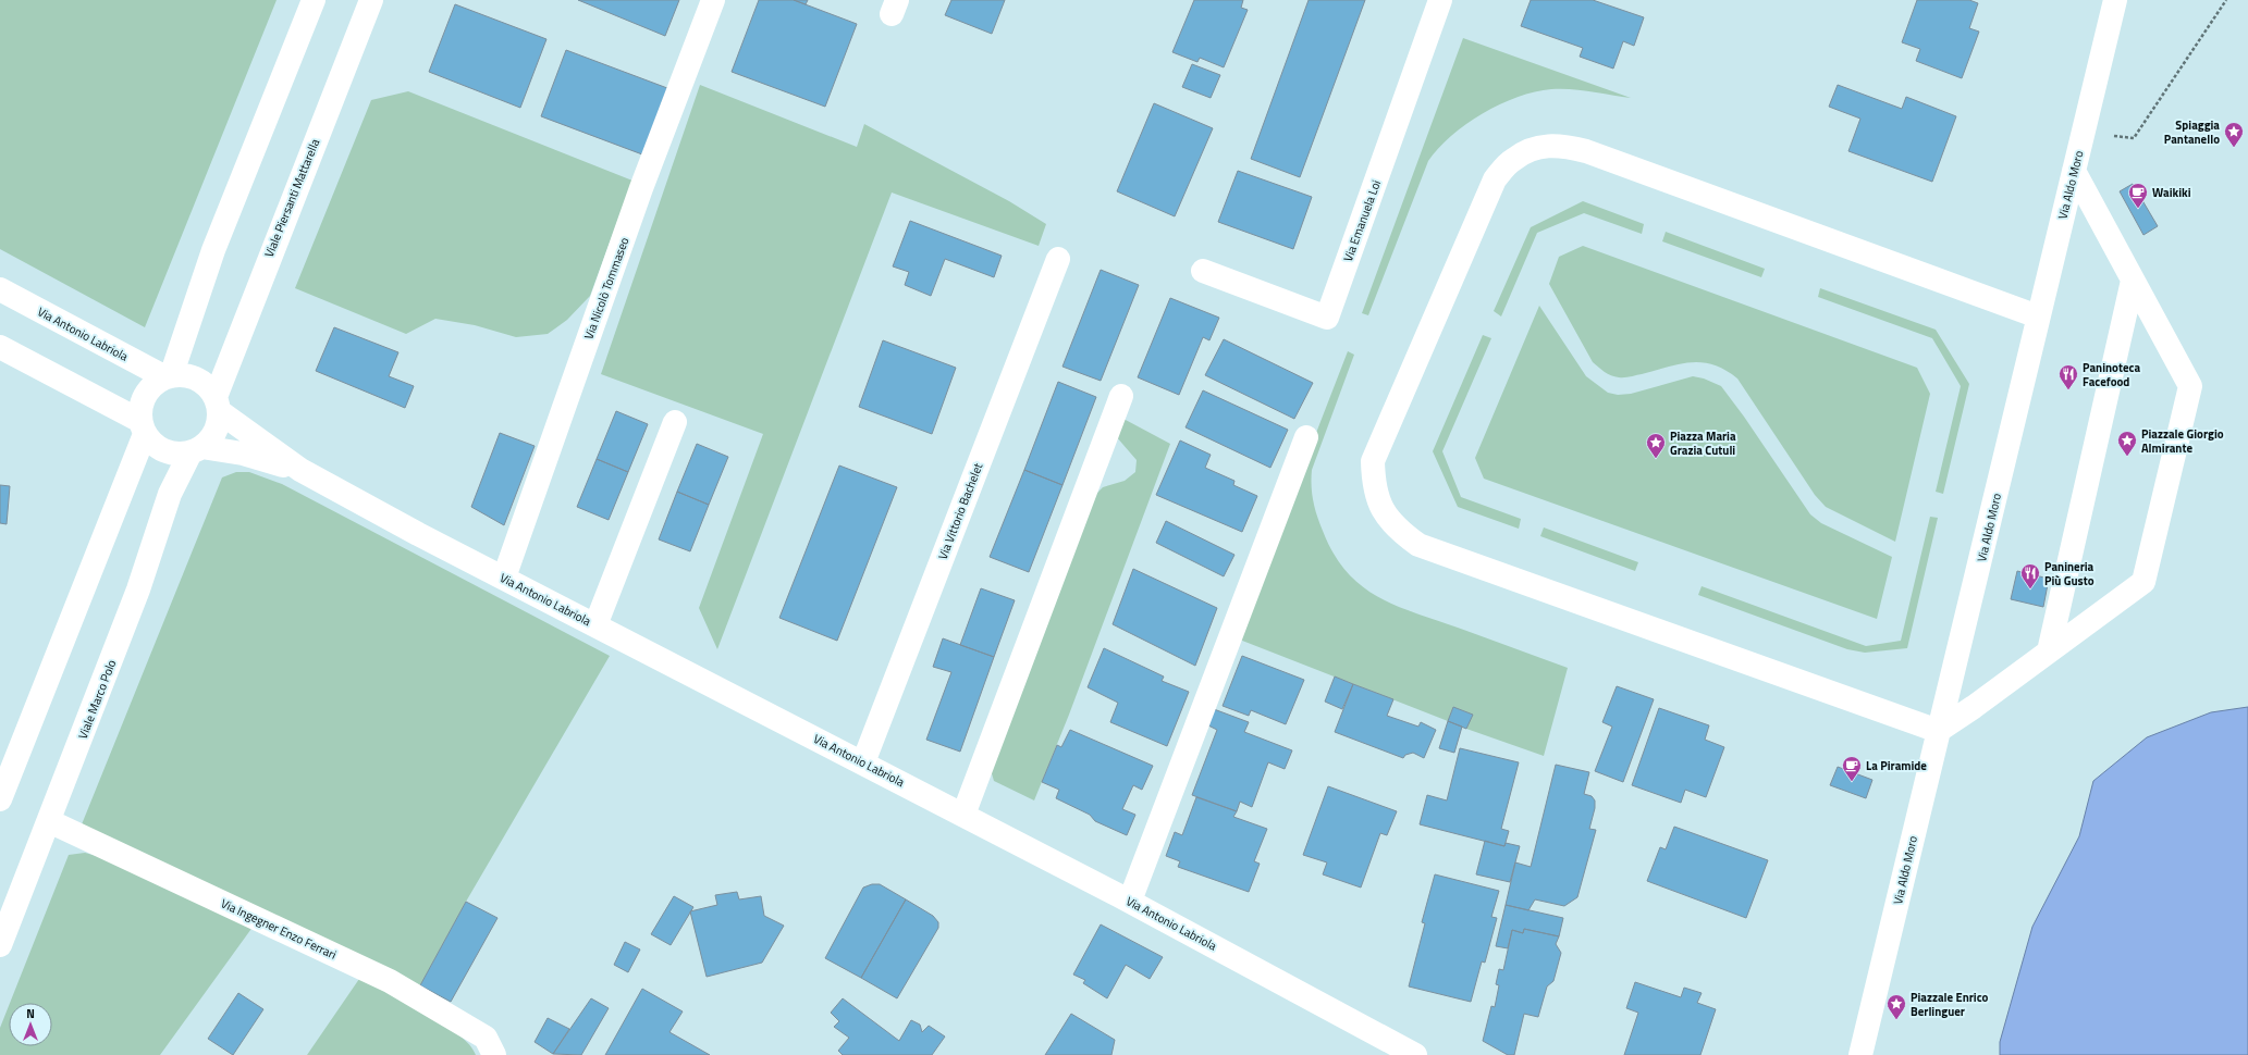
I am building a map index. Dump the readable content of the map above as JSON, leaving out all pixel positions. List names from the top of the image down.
{
  "streets": {
    "street": [
      "Via Aldo Moro",
      "Viale Piersanti Mattarella",
      "Via Emanuela Loi",
      "Via Nicolò Tommaseo",
      "Via Antonio Labriola",
      "Via Vittorio Bachelet",
      "Viale Marco Polo",
      "Via Ingegner Enzo Ferrari"
    ]
  },
  "crossings": [
    ["Viale Piersanti Mattarella", "Via Antonio Labriola"],
    ["Viale Piersanti Mattarella", "Viale Marco Polo"],
    ["Via Nicolò Tommaseo", "Via Antonio Labriola"],
    ["Via Antonio Labriola", "Via Vittorio Bachelet"],
    ["Via Antonio Labriola", "Viale Marco Polo"],
    ["Viale Marco Polo", "Via Ingegner Enzo Ferrari"]
  ],
  "places": {
    "place": [
      "Spiaggia Pantanello",
      "Piazzale Giorgio Almirante",
      "Piazza Maria Grazia Cutuli",
      "Piazzale Enrico Berlinguer"
    ],
    "cafe": ["Waikiki", "La Piramide"],
    "restaurant": ["Paninoteca Facefood", "Panineria Più Gusto"]
  },
  "north": "top"
}
